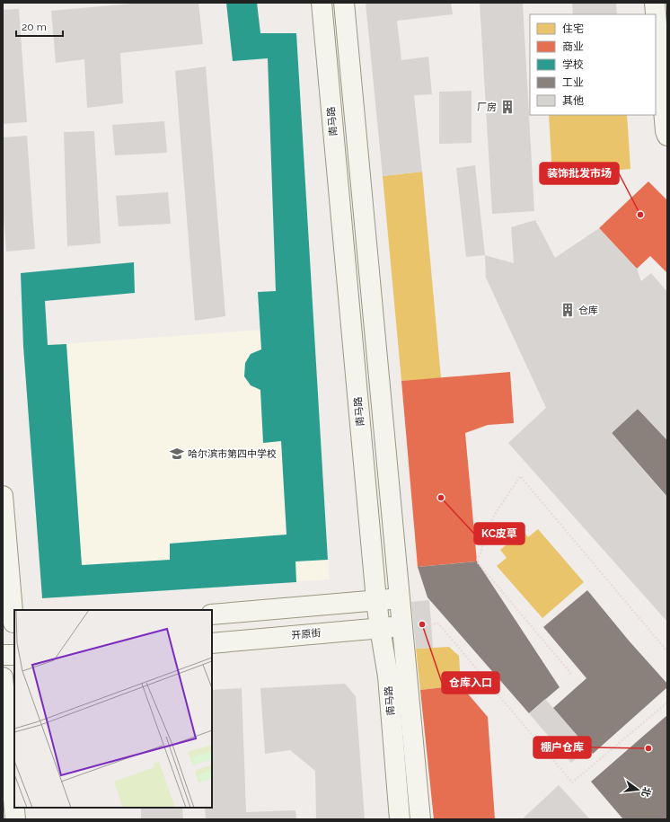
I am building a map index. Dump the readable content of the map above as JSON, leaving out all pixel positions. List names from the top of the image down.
{
  "streets": {
    "main road": ["南马路", "开原街"]
  },
  "crossings": [
    ["南马路", "开原街"]
  ],
  "places": {
    "building": ["厂房", "仓库"],
    "other": [
      "装饰批发市场",
      "KC皮草",
      "仓库入口",
      "棚户仓库"
    ],
    "school or university": ["哈尔滨市第四中学校"]
  },
  "legend": [
    "住宅",
    "商业",
    "学校",
    "工业",
    "其他"
  ],
  "scale_bar": "20 m",
  "north": "right"
}
